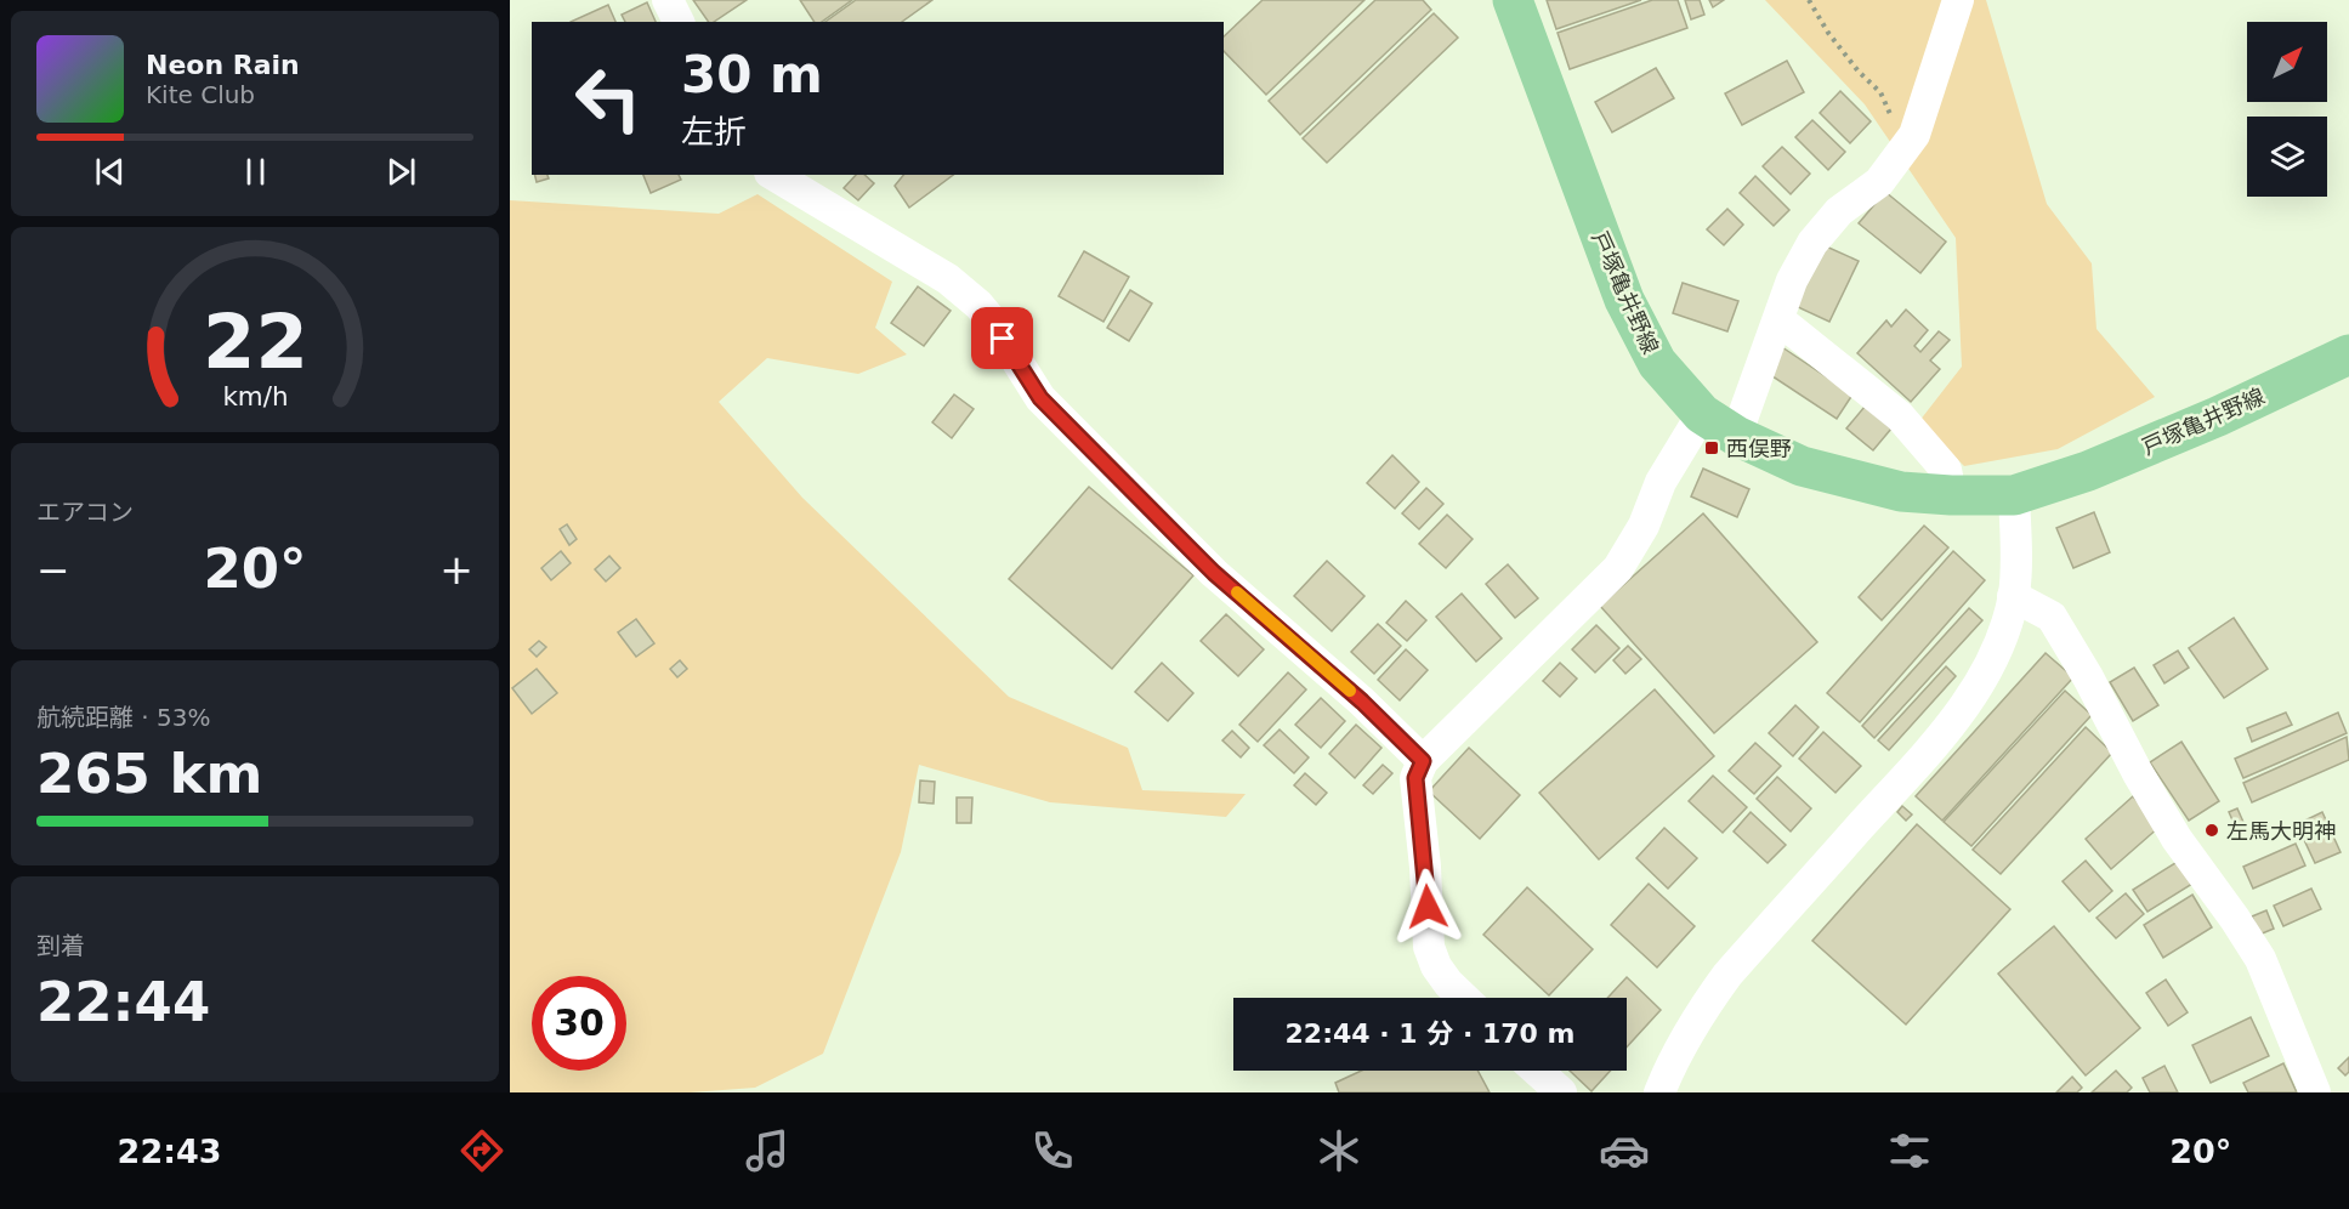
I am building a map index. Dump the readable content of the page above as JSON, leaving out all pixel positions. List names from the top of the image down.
{
  "streets": {
    "main road": ["戸塚亀井野線"]
  },
  "places": {
    "transit": ["西俣野"],
    "other": ["左馬大明神"]
  },
  "north": "top right",
  "page": {
    "turn": ["30 m", "左折"],
    "song": ["Neon Rain", "Kite Club"],
    "tile": [
      "エアコン",
      ["航続距離 · 53%", "265 km"],
      ["到着", "22:44"]
    ],
    "heat": ["−", "20°", "+"],
    "limit": "30",
    "trip": "22:44 · 1 分 · 170 m",
    "tabs": ["22:43", "20°"],
    "gauge": ["22", "km/h"]
  }
}
